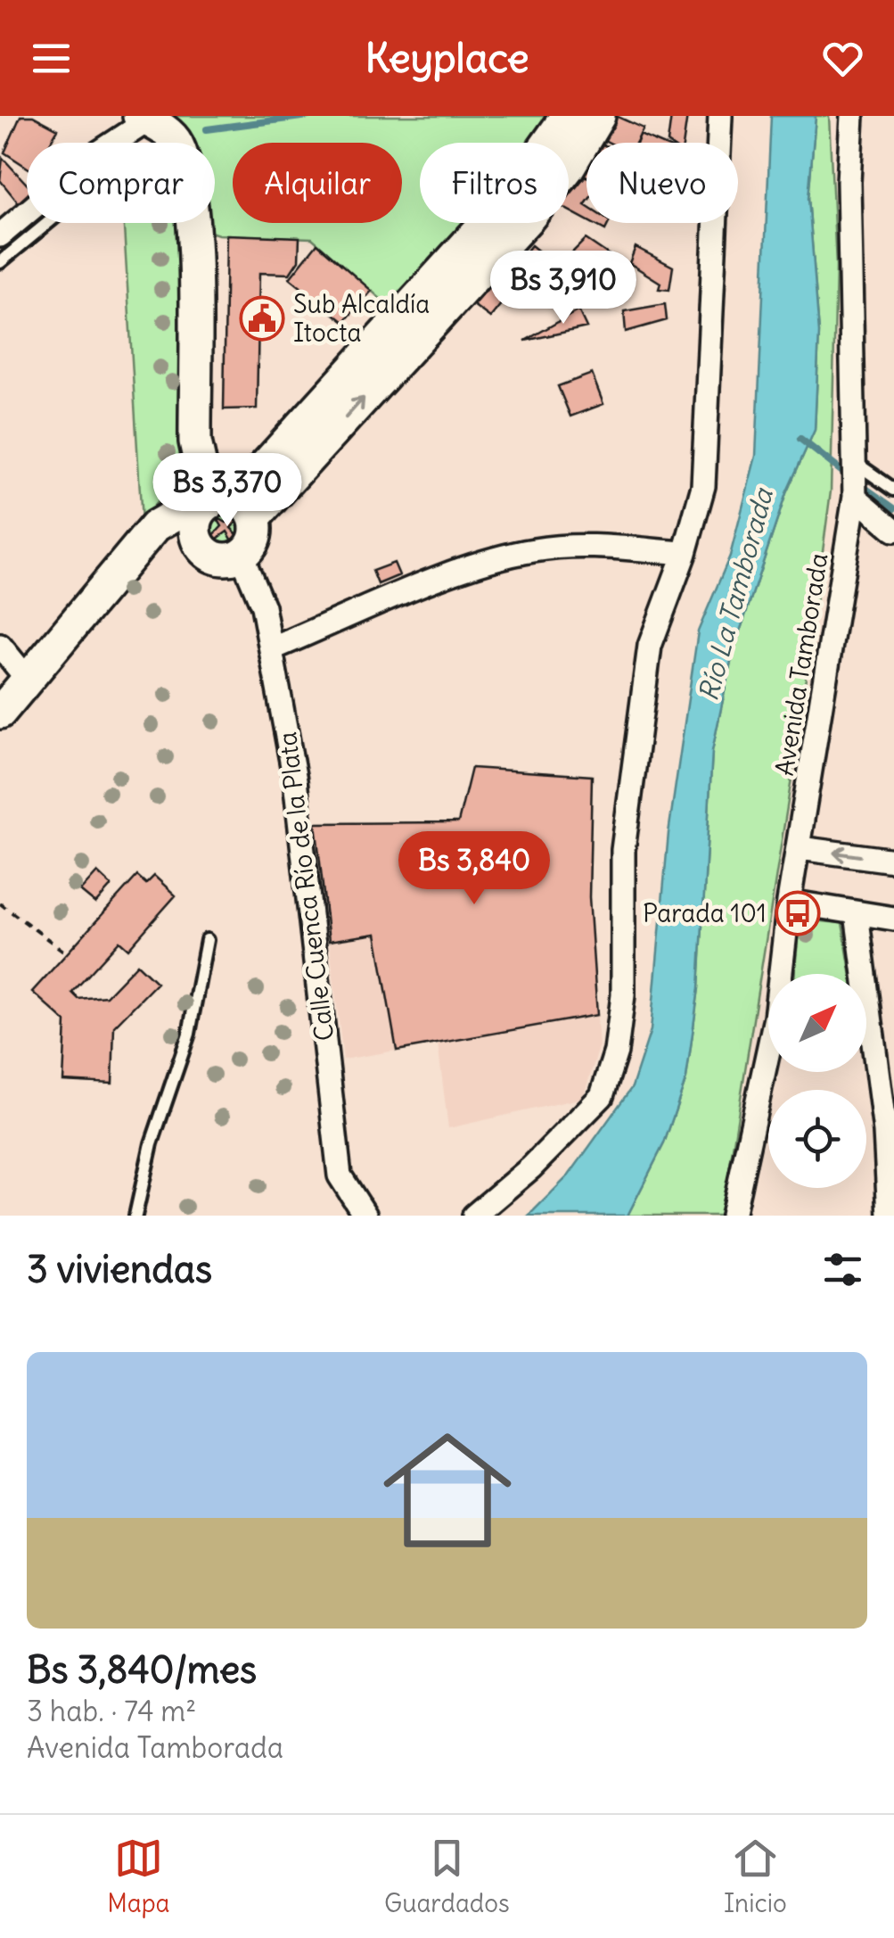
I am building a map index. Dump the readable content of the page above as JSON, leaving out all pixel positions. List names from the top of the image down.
{
  "streets": {
    "street": ["Avenida Tamborada", "Calle Cuenca Río de la Plata"]
  },
  "water": ["Río La Tamborada"],
  "places": {
    "public building": ["Sub Alcaldía Itocta"],
    "bus stop": ["Parada 101"]
  },
  "north": "top right",
  "page": {
    "header": "Keyplace",
    "chip": [
      "Comprar",
      "Alquilar",
      "Filtros",
      "Nuevo"
    ],
    "price": ["Bs 3,910", "Bs 3,370", "Bs 3,840"],
    "heading": "3 viviendas",
    "list": [
      {
        "name": "Bs 3,840/mes",
        "note": "3 hab. · 74 m² · Avenida Tamborada"
      }
    ],
    "tabs": ["Mapa", "Guardados", "Inicio"]
  }
}
